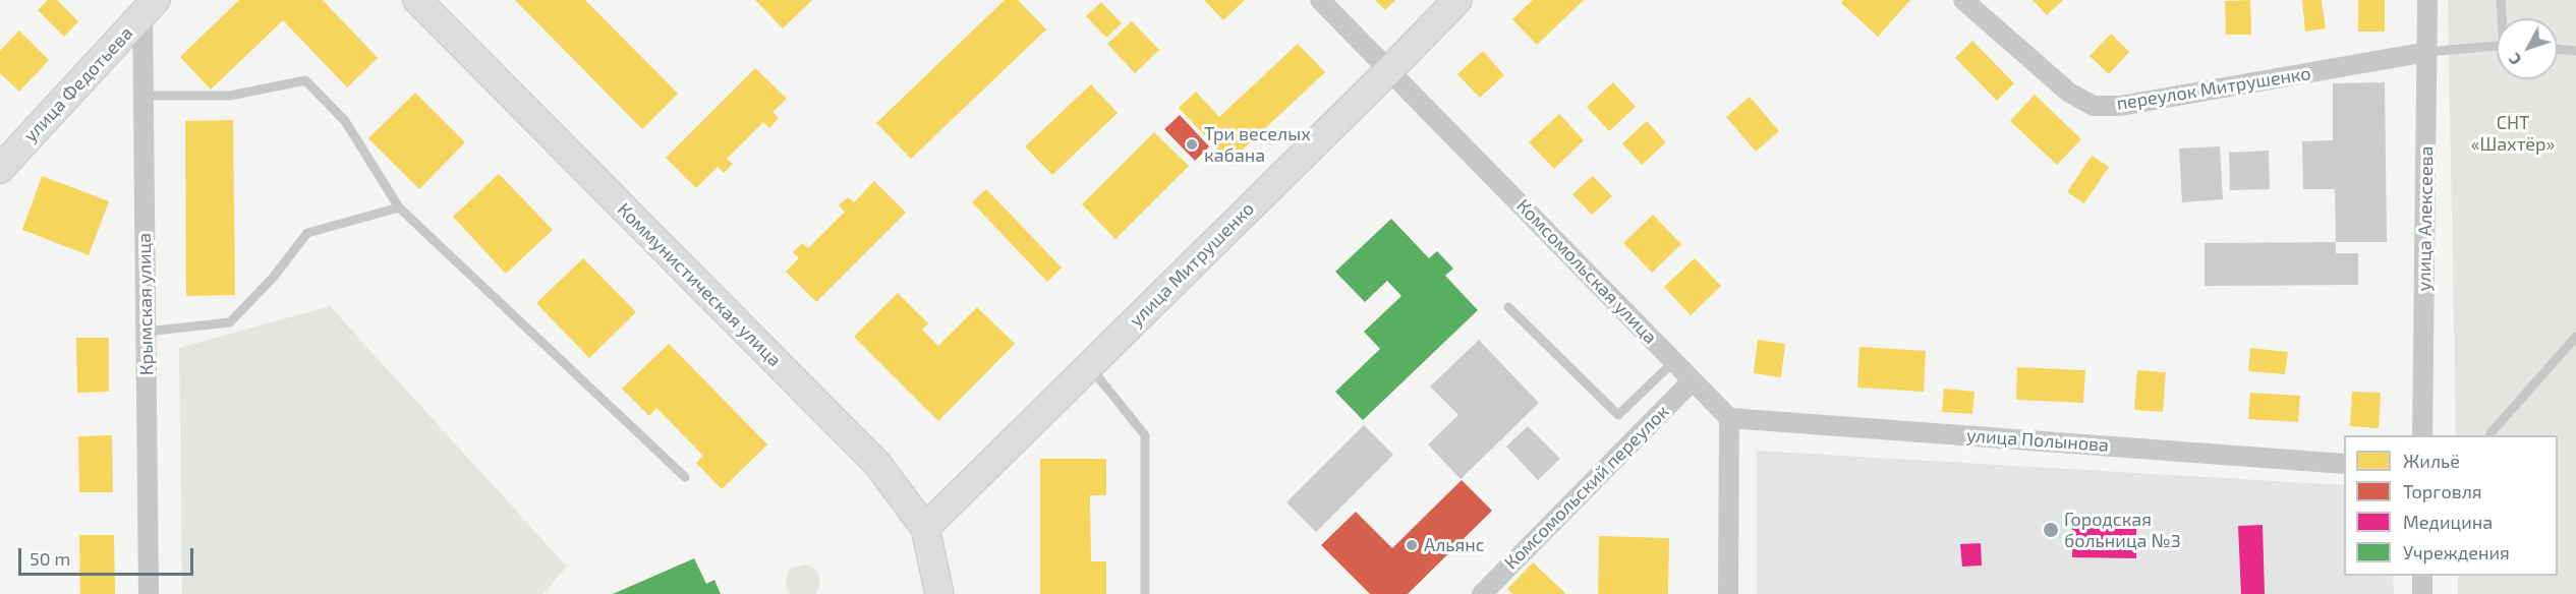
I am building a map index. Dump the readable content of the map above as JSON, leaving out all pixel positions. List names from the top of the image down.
{
  "streets": {
    "main road": ["улица Федотьева", "улица Митрушенко", "Коммунистическая улица"],
    "street": [
      "переулок Митрушенко",
      "улица Алексеева",
      "Комсомольская улица",
      "Крымская улица",
      "улица Полынова",
      "Комсомольский переулок"
    ]
  },
  "crossings": [
    ["улица Федотьева", "Крымская улица"],
    ["переулок Митрушенко", "улица Алексеева"],
    ["улица Митрушенко", "Комсомольская улица"],
    ["улица Митрушенко", "Коммунистическая улица"],
    ["Комсомольская улица", "улица Полынова"],
    ["Комсомольская улица", "Комсомольский переулок"]
  ],
  "parks": ["СНТ «Шахтёр»"],
  "places": ["Три веселых кабана", "Городская больница №3", "Альянс"],
  "legend": [
    "Жильё",
    "Торговля",
    "Медицина",
    "Учреждения"
  ],
  "scale_bar": "50 m",
  "north": "bottom left"
}
